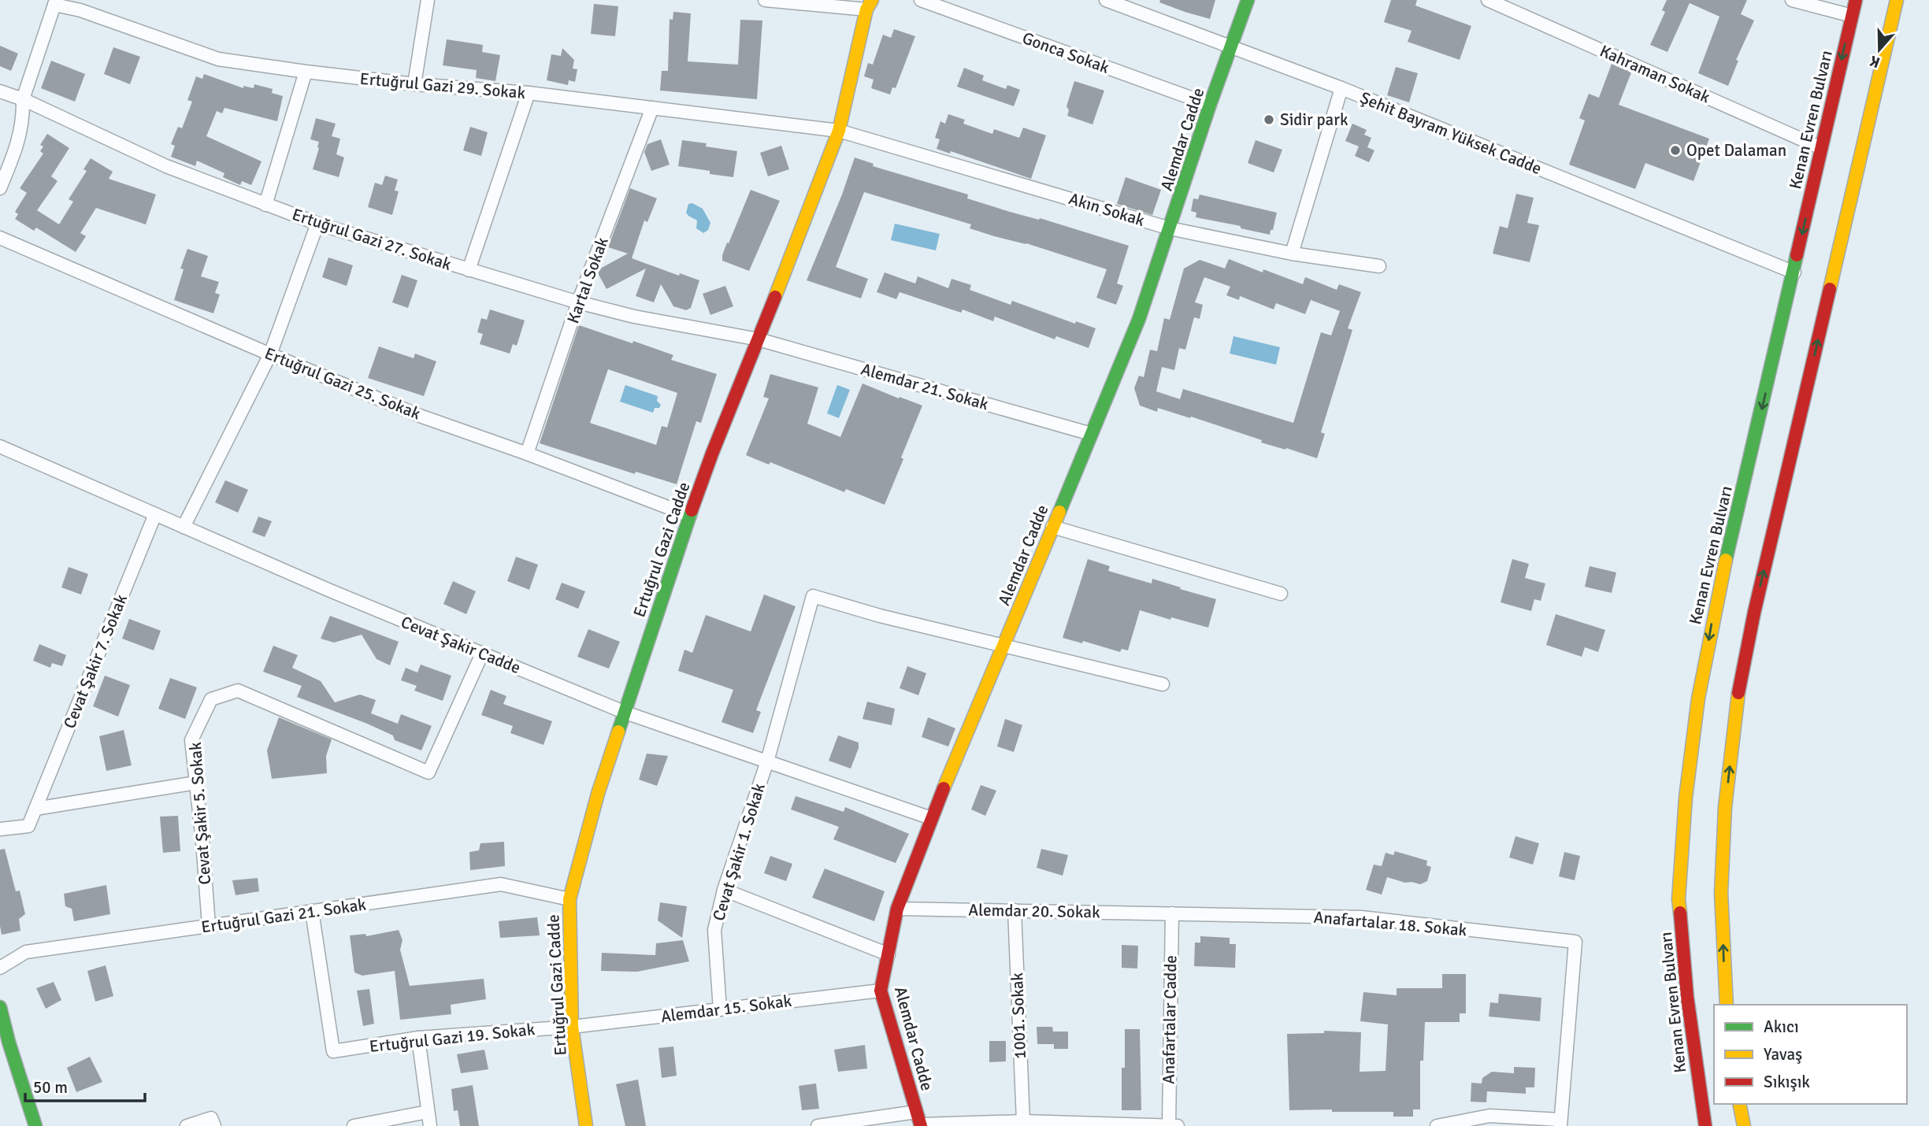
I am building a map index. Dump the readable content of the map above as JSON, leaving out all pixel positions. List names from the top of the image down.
{
  "streets": {
    "street": [
      "Gonca Sokak",
      "Kahraman Sokak",
      "Ertuğrul Gazi 29. Sokak",
      "Kenan Evren Bulvarı",
      "Şehit Bayram Yüksek Cadde",
      "Alemdar Cadde",
      "Akın Sokak",
      "Ertuğrul Gazi 27. Sokak",
      "Kartal Sokak",
      "Ertuğrul Gazi 25. Sokak",
      "Alemdar 21. Sokak",
      "Ertuğrul Gazi Cadde",
      "Cevat Şakir Cadde",
      "Cevat Şakir 7. Sokak",
      "Cevat Şakir 5. Sokak",
      "Cevat Şakir 1. Sokak",
      "Alemdar 20. Sokak",
      "Ertuğrul Gazi 21. Sokak",
      "Anafartalar 18. Sokak",
      "Alemdar 15. Sokak",
      "1001. Sokak",
      "Anafartalar Cadde",
      "Ertuğrul Gazi 19. Sokak"
    ]
  },
  "crossings": [
    ["Gonca Sokak", "Alemdar Cadde"],
    ["Kahraman Sokak", "Kenan Evren Bulvarı"],
    ["Ertuğrul Gazi 29. Sokak", "Akın Sokak"],
    ["Ertuğrul Gazi 29. Sokak", "Kartal Sokak"],
    ["Ertuğrul Gazi 29. Sokak", "Ertuğrul Gazi Cadde"],
    ["Kenan Evren Bulvarı", "Şehit Bayram Yüksek Cadde"],
    ["Şehit Bayram Yüksek Cadde", "Alemdar Cadde"],
    ["Alemdar Cadde", "Akın Sokak"],
    ["Alemdar Cadde", "Alemdar 21. Sokak"],
    ["Alemdar Cadde", "Cevat Şakir Cadde"],
    ["Alemdar Cadde", "Cevat Şakir 1. Sokak"],
    ["Alemdar Cadde", "Alemdar 20. Sokak"],
    ["Alemdar Cadde", "Alemdar 15. Sokak"],
    ["Akın Sokak", "Ertuğrul Gazi Cadde"],
    ["Ertuğrul Gazi 27. Sokak", "Kartal Sokak"],
    ["Ertuğrul Gazi 27. Sokak", "Alemdar 21. Sokak"],
    ["Ertuğrul Gazi 27. Sokak", "Ertuğrul Gazi Cadde"],
    ["Kartal Sokak", "Ertuğrul Gazi 25. Sokak"],
    ["Ertuğrul Gazi 25. Sokak", "Ertuğrul Gazi Cadde"],
    ["Alemdar 21. Sokak", "Ertuğrul Gazi Cadde"],
    ["Ertuğrul Gazi Cadde", "Cevat Şakir Cadde"],
    ["Ertuğrul Gazi Cadde", "Ertuğrul Gazi 21. Sokak"],
    ["Ertuğrul Gazi Cadde", "Alemdar 15. Sokak"],
    ["Ertuğrul Gazi Cadde", "Ertuğrul Gazi 19. Sokak"],
    ["Cevat Şakir Cadde", "Cevat Şakir 7. Sokak"],
    ["Cevat Şakir Cadde", "Cevat Şakir 5. Sokak"],
    ["Cevat Şakir Cadde", "Cevat Şakir 1. Sokak"],
    ["Cevat Şakir 5. Sokak", "Ertuğrul Gazi 21. Sokak"],
    ["Cevat Şakir 1. Sokak", "Alemdar 15. Sokak"],
    ["Alemdar 20. Sokak", "Anafartalar 18. Sokak"],
    ["Alemdar 20. Sokak", "1001. Sokak"],
    ["Alemdar 20. Sokak", "Anafartalar Cadde"],
    ["Ertuğrul Gazi 21. Sokak", "Ertuğrul Gazi 19. Sokak"],
    ["Anafartalar 18. Sokak", "Anafartalar Cadde"],
    ["Alemdar 15. Sokak", "Ertuğrul Gazi 19. Sokak"]
  ],
  "places": ["Sidir park", "Opet Dalaman"],
  "legend": ["Akıcı", "Yavaş", "Sıkışık"],
  "scale_bar": "50 m",
  "north": "bottom"
}
